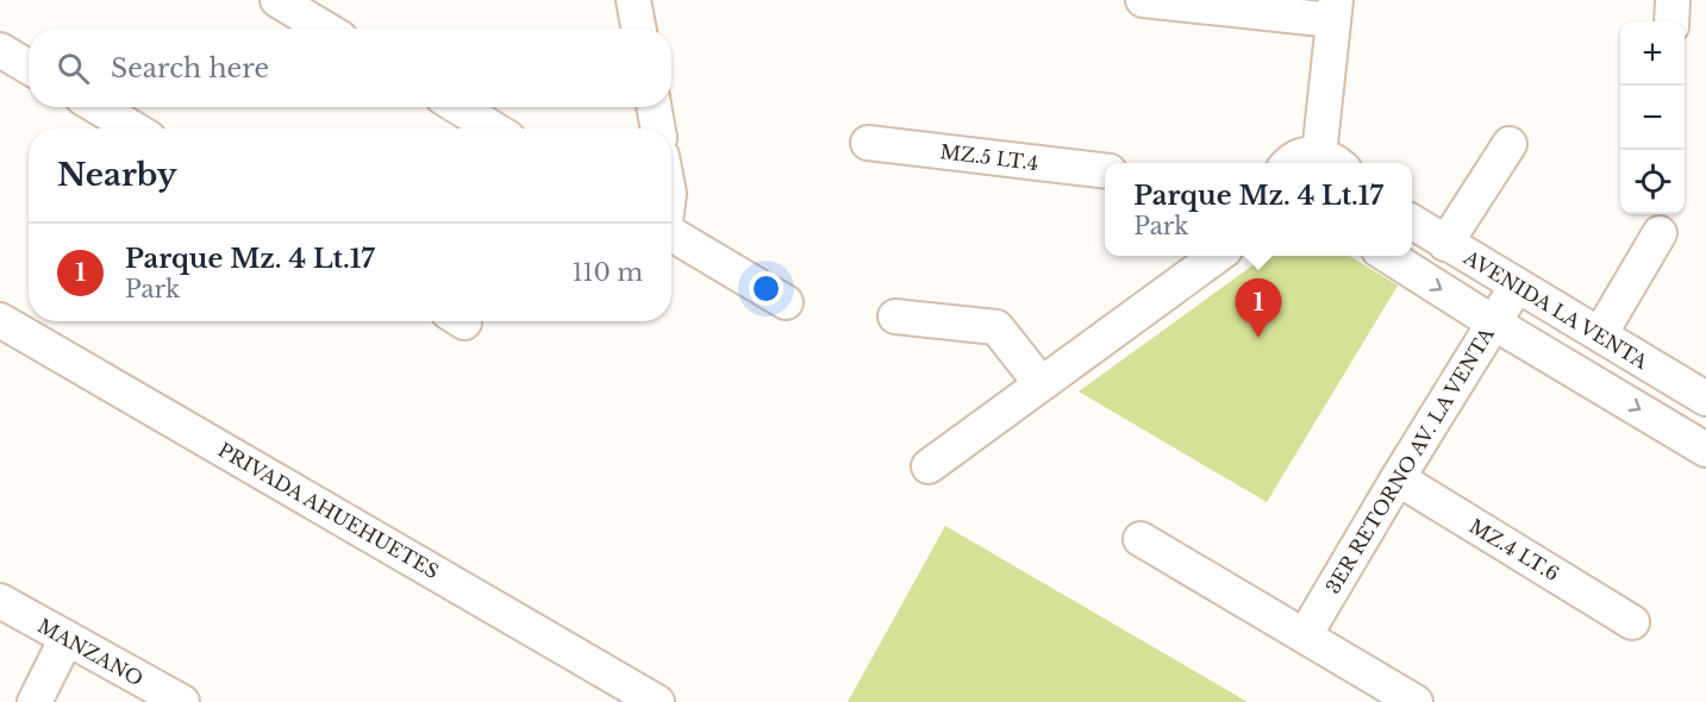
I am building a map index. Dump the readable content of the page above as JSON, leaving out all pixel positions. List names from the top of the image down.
{
  "streets": {
    "street": [
      "MZ.5 LT.4",
      "AVENIDA LA VENTA",
      "3ER RETORNO AV. LA VENTA",
      "PRIVADA AHUEHUETES",
      "MZ.4 LT.6",
      "MANZANO"
    ]
  },
  "crossings": [
    ["AVENIDA LA VENTA", "3ER RETORNO AV. LA VENTA"],
    ["3ER RETORNO AV. LA VENTA", "MZ.4 LT.6"]
  ],
  "page": {
    "map_buttons": ["+", "−"],
    "search": "Search here",
    "heading": "Nearby",
    "popup": ["Parque Mz. 4 Lt.17", "Park"],
    "list": [
      {
        "mark": "1",
        "name": "Parque Mz. 4 Lt.17",
        "note": "Park",
        "value": "110 m"
      }
    ],
    "pins": "1"
  }
}
